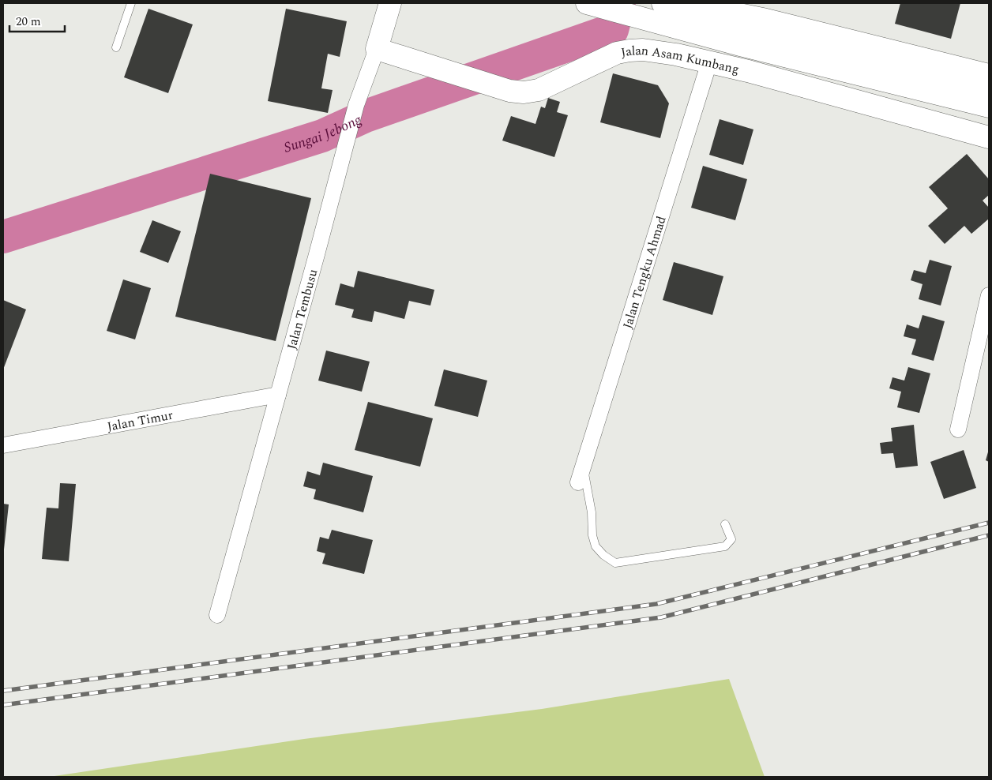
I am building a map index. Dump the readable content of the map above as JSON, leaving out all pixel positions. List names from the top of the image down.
{
  "streets": {
    "main road": ["Jalan Asam Kumbang", "Jalan Tembusu"],
    "street": ["Jalan Tengku Ahmad", "Jalan Timur"]
  },
  "crossings": [
    ["Jalan Asam Kumbang", "Jalan Tengku Ahmad"],
    ["Jalan Asam Kumbang", "Jalan Tembusu"],
    ["Jalan Tembusu", "Jalan Timur"]
  ],
  "water": ["Sungai Jebong"],
  "scale_bar": "20 m"
}
